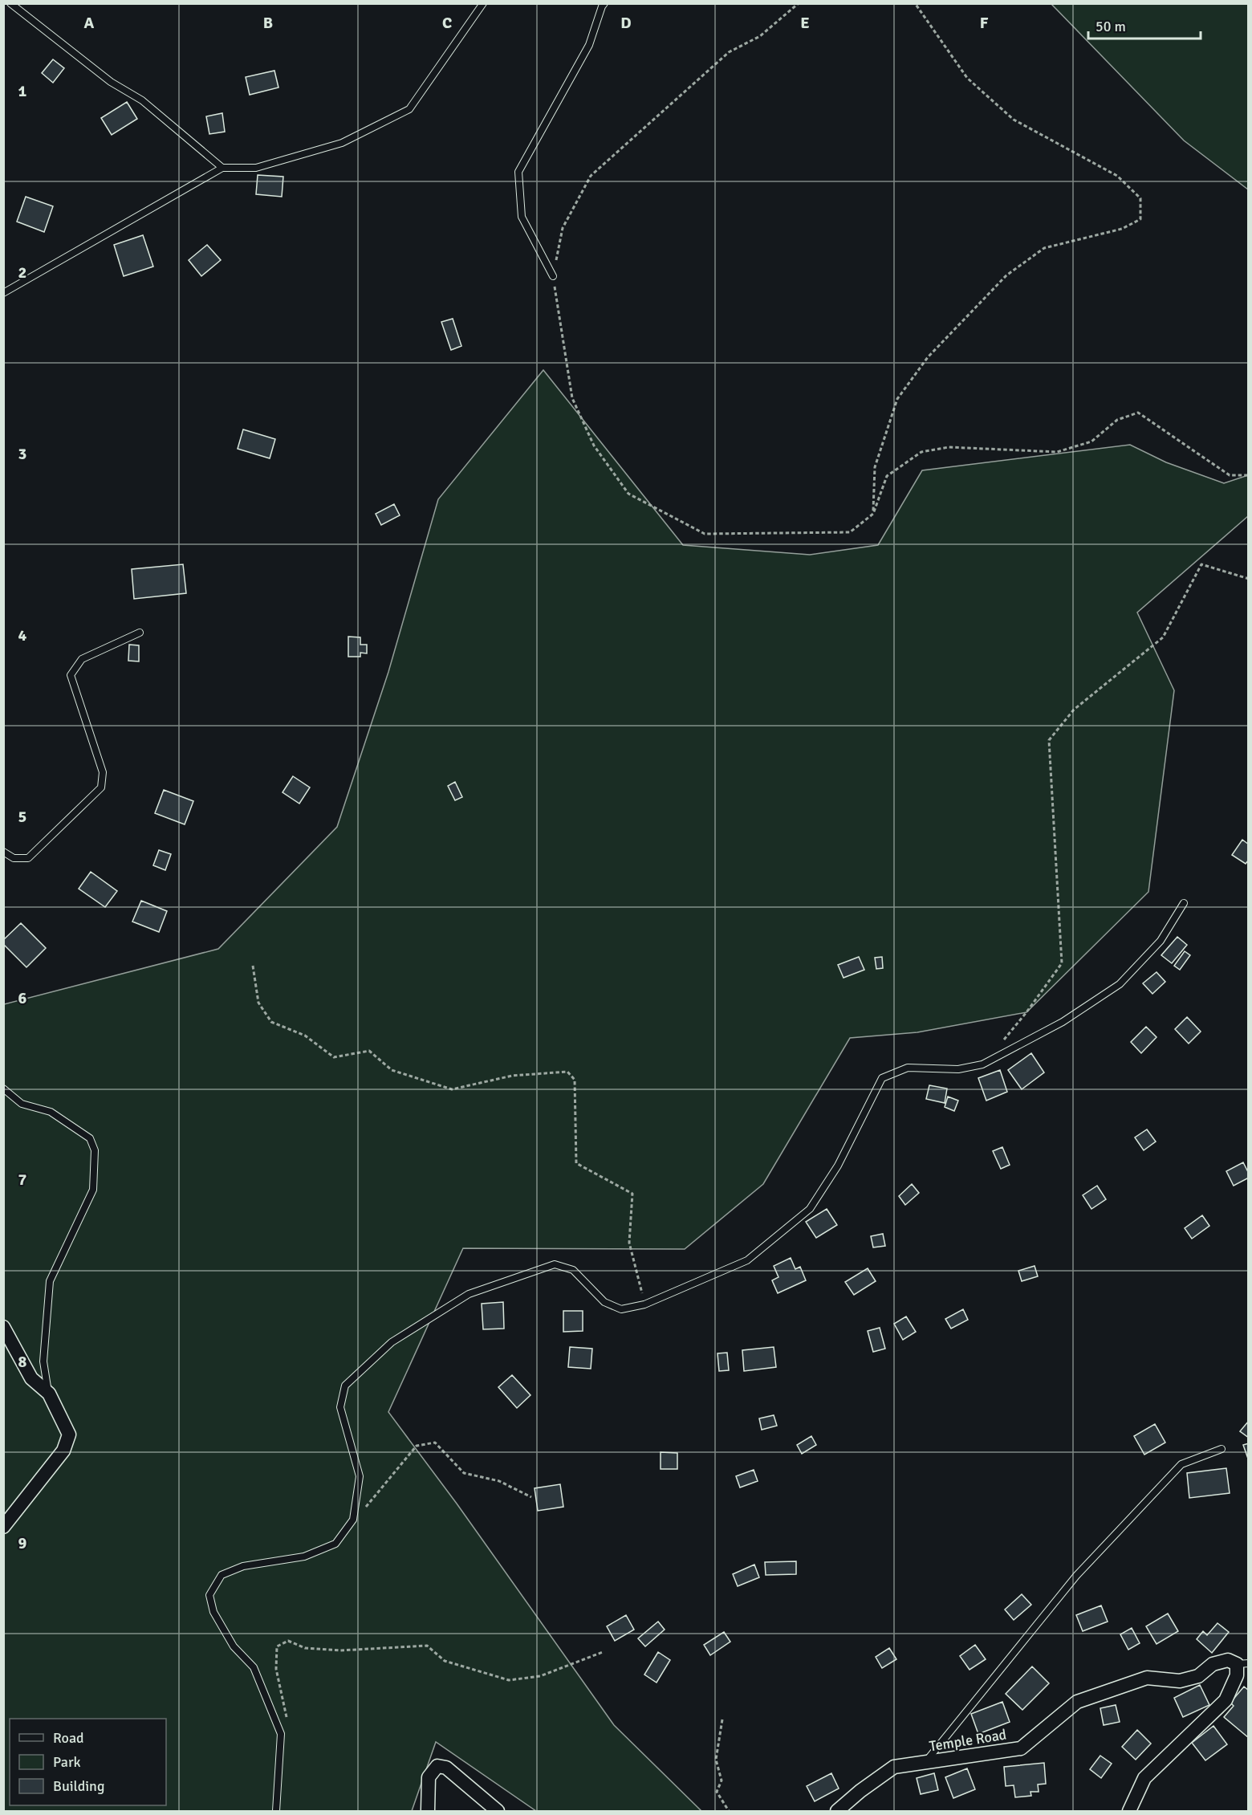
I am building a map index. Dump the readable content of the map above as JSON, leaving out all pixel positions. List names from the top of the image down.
{
  "streets": {
    "street": ["Temple Road"]
  },
  "legend": ["Road", "Park", "Building"],
  "scale_bar": "50 m",
  "grid": {
    "columns": [
      "A",
      "B",
      "C",
      "D",
      "E",
      "F"
    ],
    "rows": [
      "1",
      "2",
      "3",
      "4",
      "5",
      "6",
      "7",
      "8",
      "9"
    ]
  }
}
